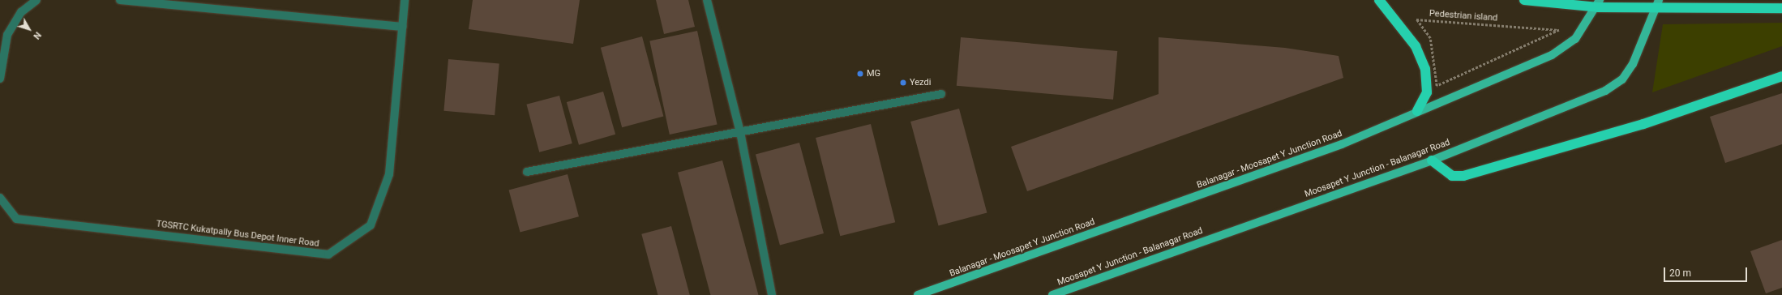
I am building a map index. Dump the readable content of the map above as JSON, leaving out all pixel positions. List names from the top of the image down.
{
  "streets": {
    "main road": ["Balanagar - Moosapet Y Junction Road", "Moosapet Y Junction - Balanagar Road"],
    "street": ["TGSRTC Kukatpally Bus Depot Inner Road"],
    "path": ["Pedestrian island"]
  },
  "places": ["MG", "Yezdi"],
  "scale_bar": "20 m",
  "north": "bottom right"
}
